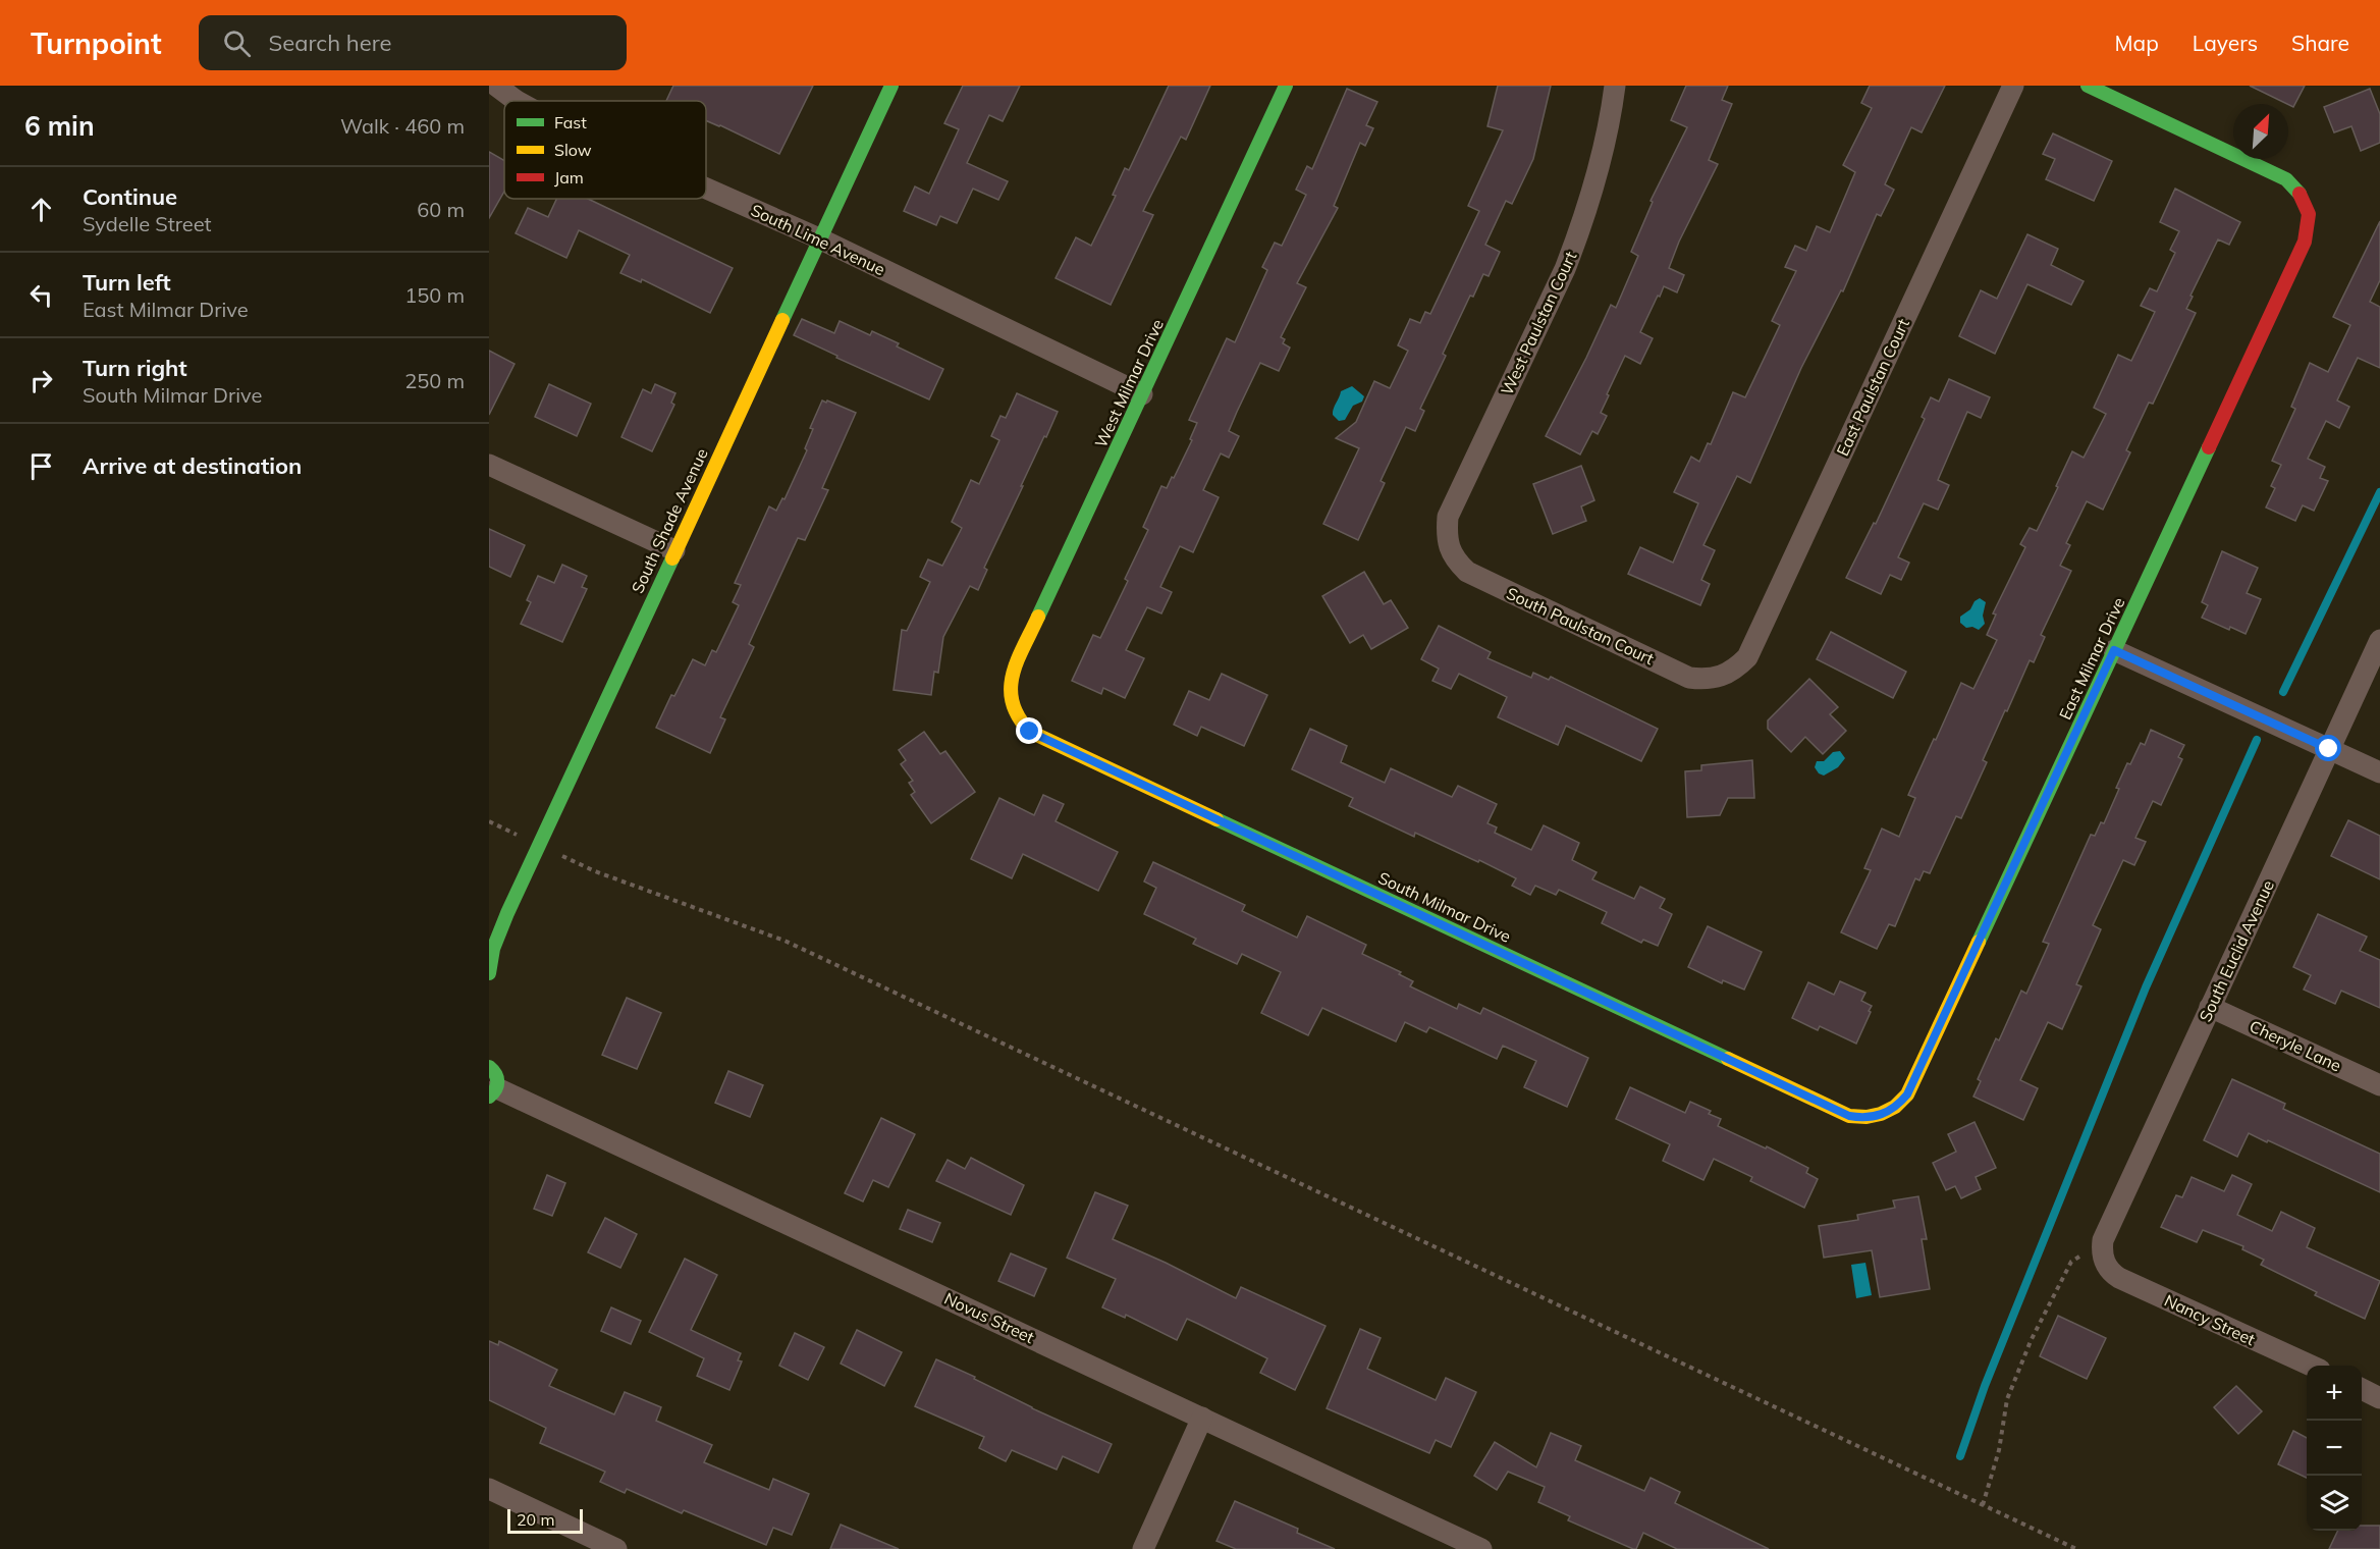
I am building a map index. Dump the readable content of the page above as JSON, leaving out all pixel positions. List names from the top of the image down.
{
  "streets": {
    "street": [
      "South Lime Avenue",
      "West Paulstan Court",
      "West Milmar Drive",
      "East Paulstan Court",
      "South Shade Avenue",
      "South Paulstan Court",
      "East Milmar Drive",
      "South Milmar Drive",
      "South Euclid Avenue",
      "Cheryle Lane",
      "Novus Street",
      "Nancy Street"
    ]
  },
  "crossings": [
    ["South Lime Avenue", "West Milmar Drive"],
    ["South Lime Avenue", "South Shade Avenue"],
    ["West Paulstan Court", "South Paulstan Court"],
    ["West Milmar Drive", "South Milmar Drive"],
    ["East Paulstan Court", "South Paulstan Court"],
    ["East Milmar Drive", "South Milmar Drive"],
    ["South Euclid Avenue", "Cheryle Lane"],
    ["South Euclid Avenue", "Nancy Street"]
  ],
  "legend": ["Fast", "Slow", "Jam"],
  "scale_bar": "20 m",
  "north": "top right",
  "page": {
    "header": "Turnpoint",
    "search": "Search here",
    "nav": ["Map", "Layers", "Share"],
    "heading": ["6 min", "Walk · 460 m"],
    "list": [
      ["Continue", "Sydelle Street", "60 m"],
      ["Turn left", "East Milmar Drive", "150 m"],
      ["Turn right", "South Milmar Drive", "250 m"],
      "Arrive at destination"
    ],
    "map_buttons": ["+", "−"],
    "scale": "20 m"
  }
}
